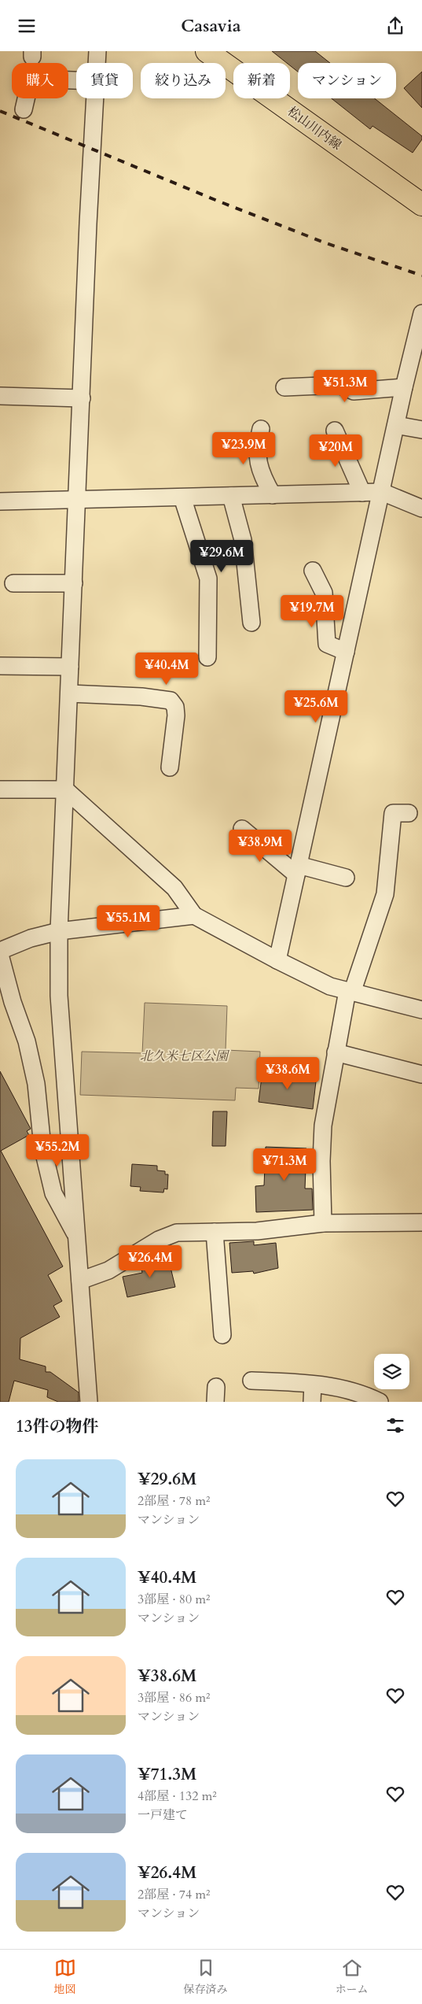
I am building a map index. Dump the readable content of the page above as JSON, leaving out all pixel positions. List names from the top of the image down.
{
  "streets": {
    "main road": ["松山川内線"]
  },
  "parks": ["北久米七区公園"],
  "page": {
    "header": "Casavia",
    "chip": [
      "購入",
      "賃貸",
      "絞り込み",
      "新着",
      "マンション"
    ],
    "price": [
      "¥51.3M",
      "¥23.9M",
      "¥20M",
      "¥29.6M",
      "¥19.7M",
      "¥40.4M",
      "¥25.6M",
      "¥38.9M",
      "¥55.1M",
      "¥38.6M",
      "¥55.2M",
      "¥71.3M",
      "¥26.4M"
    ],
    "heading": "13件の物件",
    "list": [
      {
        "name": "¥29.6M",
        "note": "2部屋 · 78 m² · マンション"
      },
      {
        "name": "¥40.4M",
        "note": "3部屋 · 80 m² · マンション"
      },
      {
        "name": "¥38.6M",
        "note": "3部屋 · 86 m² · マンション"
      },
      {
        "name": "¥71.3M",
        "note": "4部屋 · 132 m² · 一戸建て"
      },
      {
        "name": "¥26.4M",
        "note": "2部屋 · 74 m² · マンション"
      }
    ],
    "tabs": ["地図", "保存済み", "ホーム"]
  }
}
